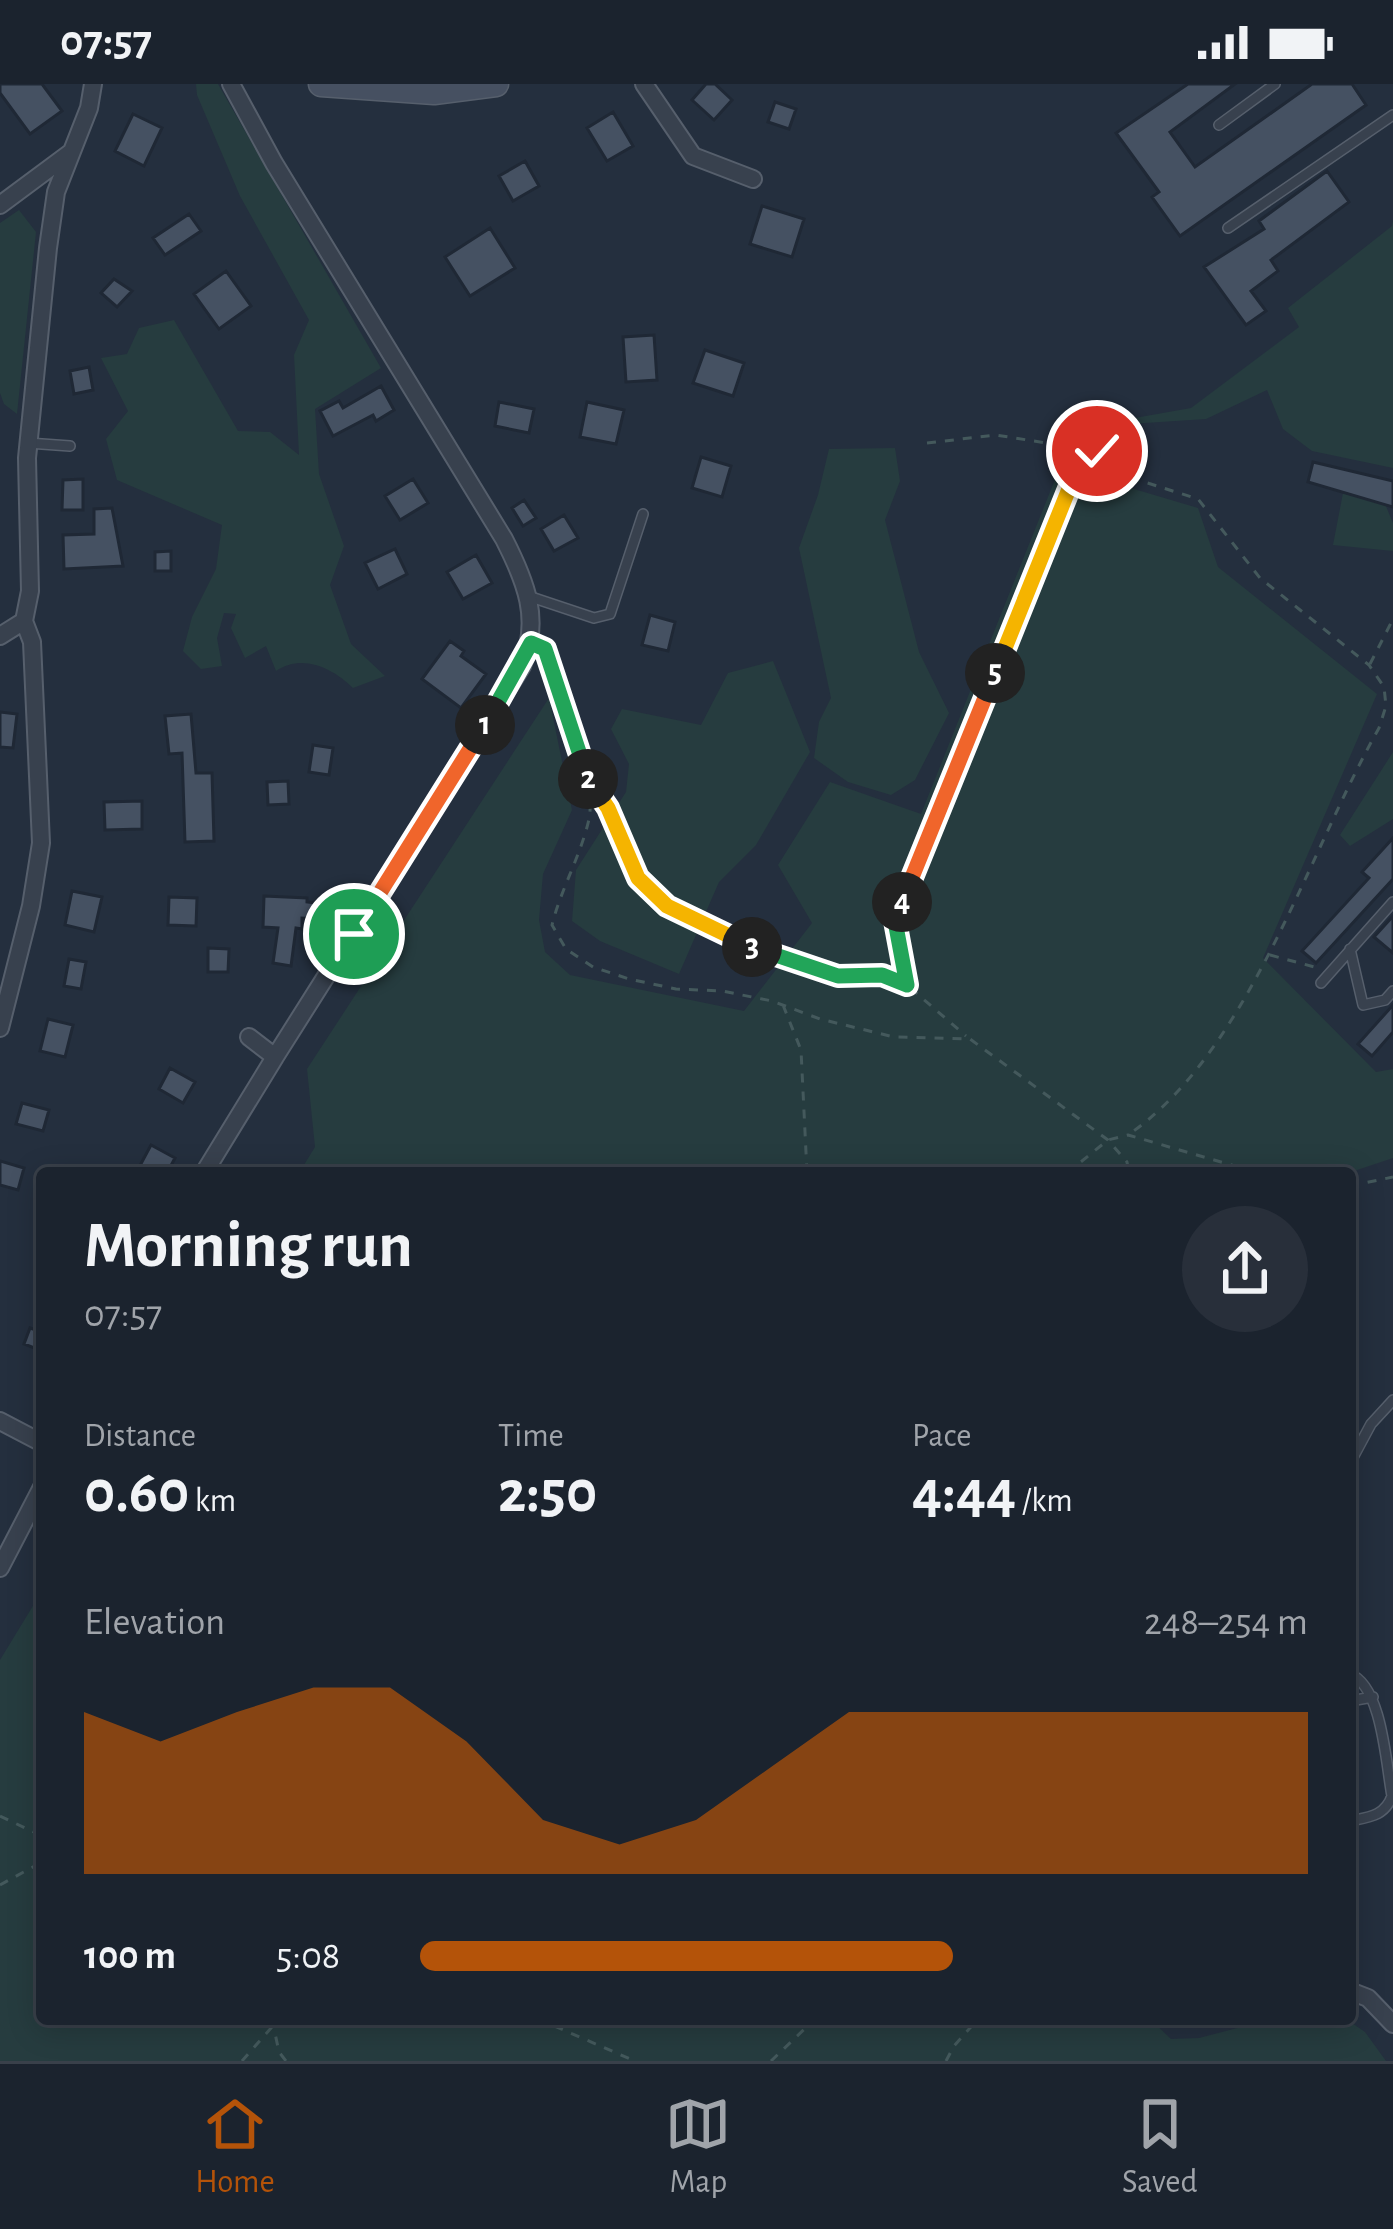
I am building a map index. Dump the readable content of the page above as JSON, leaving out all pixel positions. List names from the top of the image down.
{
  "page": {
    "status": "07:57",
    "pins": [
      "5",
      "1",
      "2",
      "4",
      "3"
    ],
    "heading": ["Morning run", "07:57"],
    "stats": [
      ["Distance", "0.60 km"],
      ["Time", "2:50"],
      ["Pace", "4:44 /km"]
    ],
    "chart": ["Elevation", "248–254 m"],
    "list": [
      {
        "name": "100 m",
        "note": "5:08"
      }
    ],
    "tabs": ["Home", "Map", "Saved"]
  }
}
